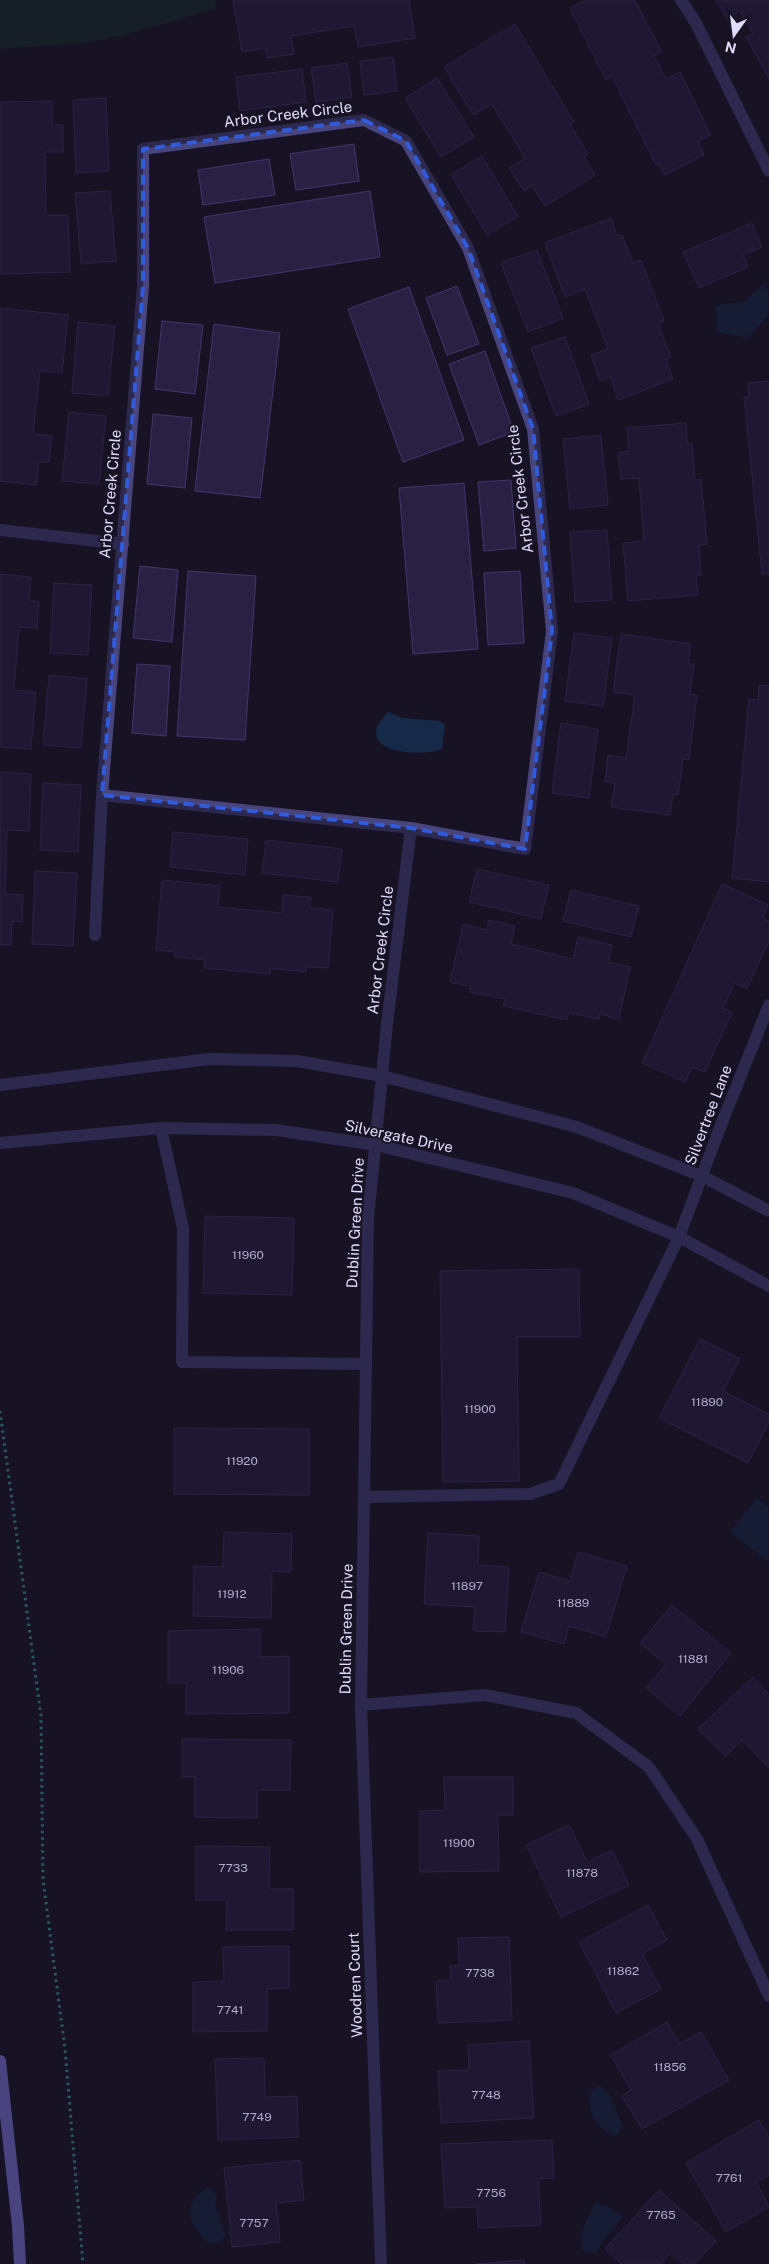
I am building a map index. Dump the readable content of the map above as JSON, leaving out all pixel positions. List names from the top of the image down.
{
  "streets": {
    "street": [
      "Arbor Creek Circle",
      "Silvertree Lane",
      "Silvergate Drive",
      "Dublin Green Drive",
      "Woodren Court"
    ]
  },
  "crossings": [
    ["Arbor Creek Circle", "Dublin Green Drive"],
    ["Silvertree Lane", "Silvergate Drive"],
    ["Silvertree Lane", "Dublin Green Drive"],
    ["Silvergate Drive", "Dublin Green Drive"],
    ["Dublin Green Drive", "Woodren Court"]
  ],
  "house_numbers": [
    "11960",
    "11890",
    "11900",
    "11920",
    "11897",
    "11912",
    "11889",
    "11881",
    "11906",
    "11900",
    "7733",
    "11878",
    "11862",
    "7738",
    "7741",
    "11856",
    "7748",
    "7749",
    "7761",
    "7756",
    "7765",
    "7757"
  ],
  "north": "bottom"
}
